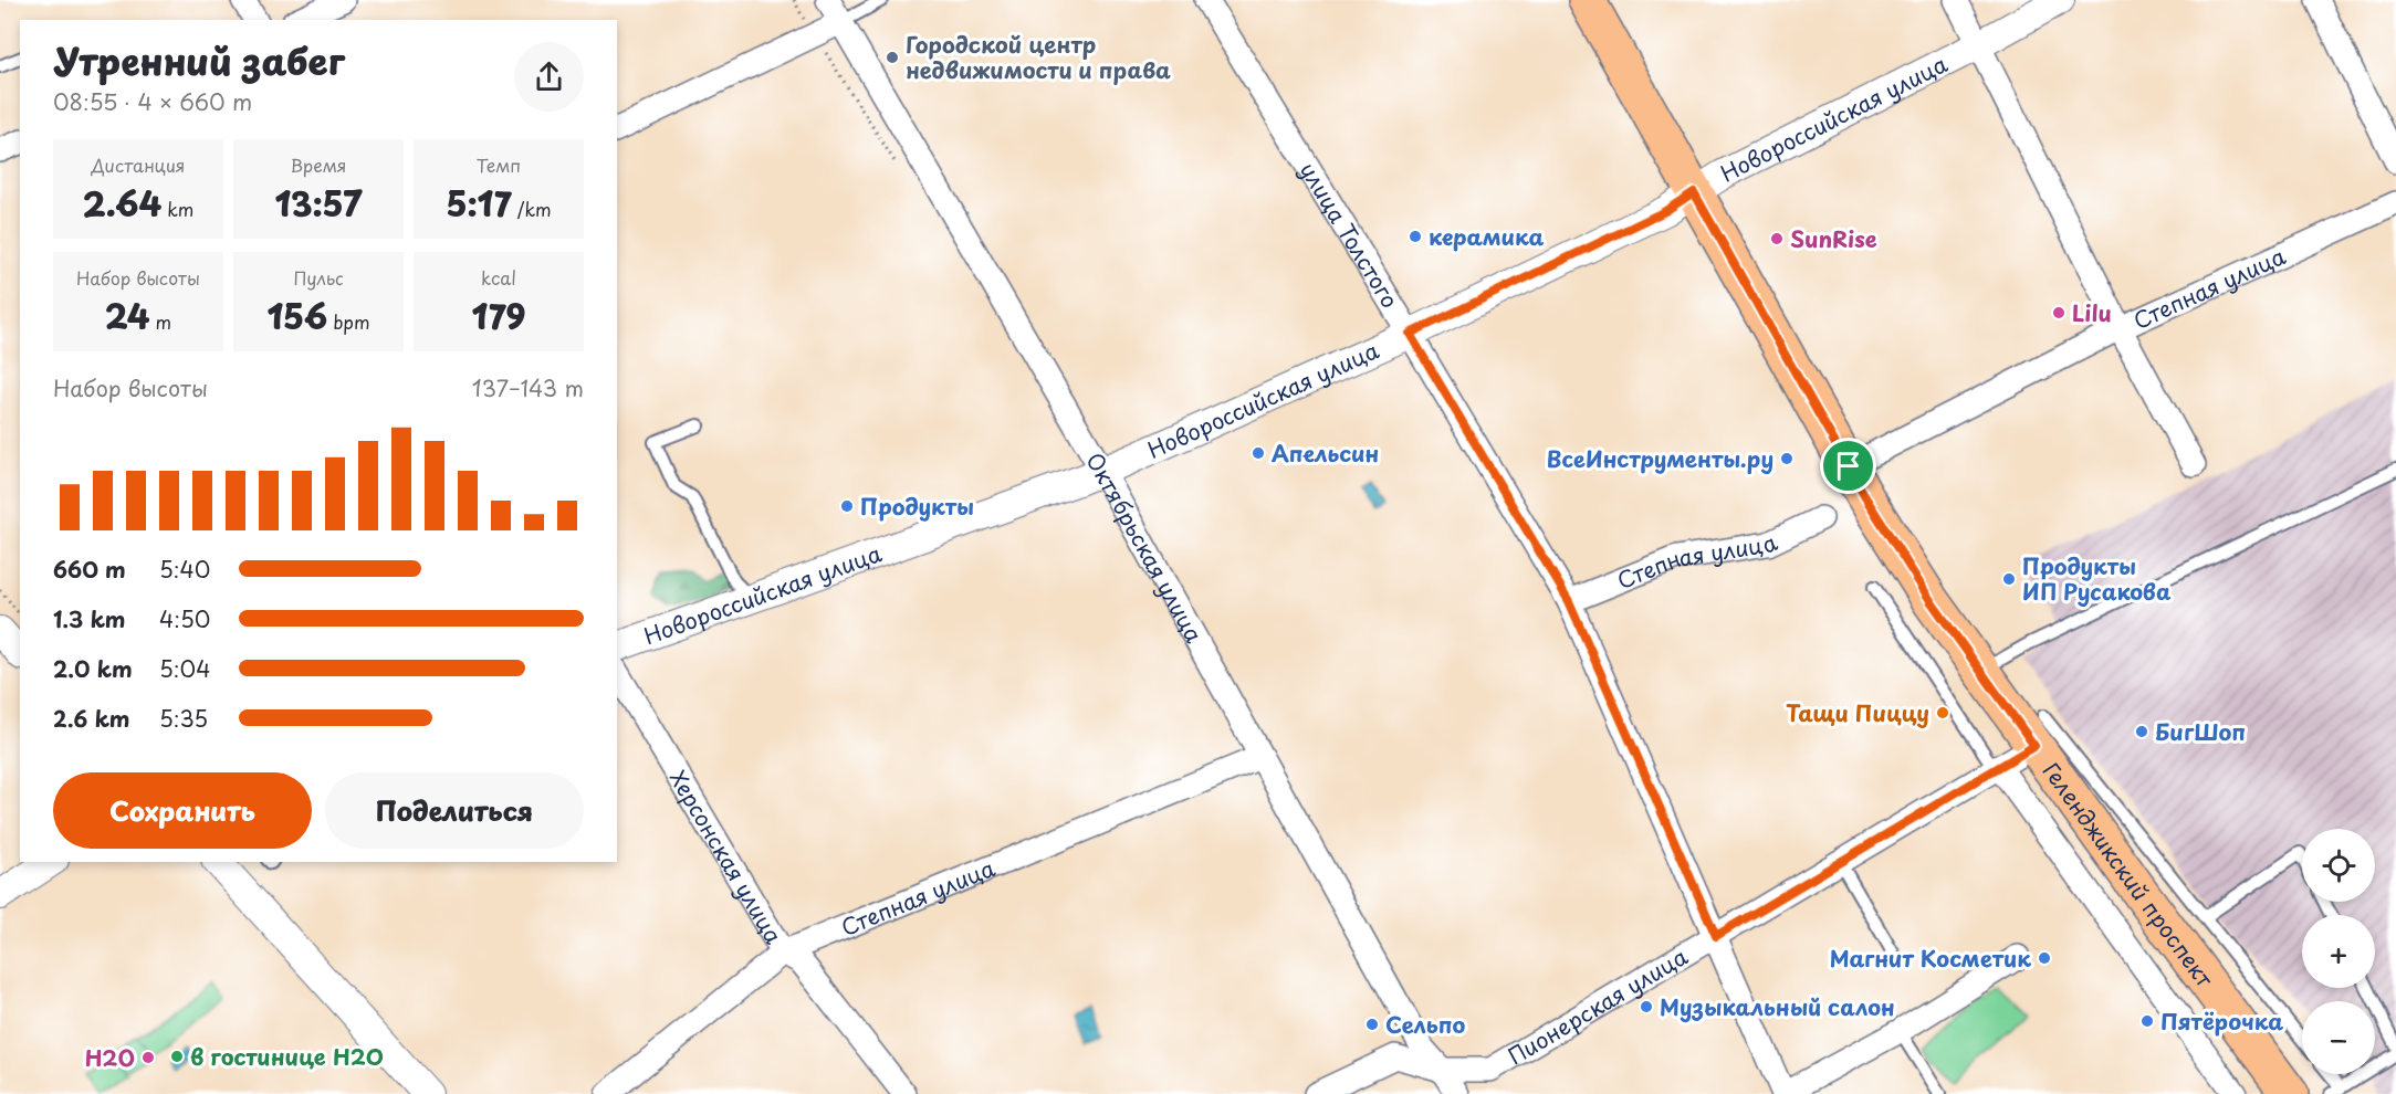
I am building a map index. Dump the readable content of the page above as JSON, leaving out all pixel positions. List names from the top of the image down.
{
  "streets": {
    "main road": ["Геленджикский проспект"],
    "street": [
      "Новороссийская улица",
      "улица Толстого",
      "Степная улица",
      "Октябрьская улица",
      "Херсонская улица",
      "Пионерская улица"
    ]
  },
  "crossings": [
    ["Новороссийская улица", "улица Толстого"],
    ["Новороссийская улица", "Октябрьская улица"],
    ["Новороссийская улица", "Геленджикский проспект"],
    ["улица Толстого", "Степная улица"],
    ["улица Толстого", "Пионерская улица"],
    ["Степная улица", "Октябрьская улица"],
    ["Степная улица", "Херсонская улица"],
    ["Степная улица", "Геленджикский проспект"],
    ["Октябрьская улица", "Пионерская улица"],
    ["Геленджикский проспект", "Пионерская улица"]
  ],
  "places": [
    "Городской центр недвижимости и права",
    "керамика",
    "SunRise",
    "Lilu",
    "Апельсин",
    "ВсеИнструменты.ру",
    "Продукты",
    "Продукты ИП Русакова",
    "Тащи Пиццу",
    "БигШоп",
    "Магнит Косметик",
    "Музыкальный салон",
    "Пятёрочка",
    "Сельпо",
    "в гостинице Н2О",
    "H2O"
  ],
  "page": {
    "heading": ["Утренний забег", "08:55 · 4 × 660 m"],
    "stats": [
      ["Дистанция", "2.64 km"],
      ["Время", "13:57"],
      ["Темп", "5:17 /km"],
      ["Набор высоты", "24 m"],
      ["Пульс", "156 bpm"],
      ["kcal", "179"]
    ],
    "chart": ["Набор высоты", "137–143 m"],
    "list": [
      {
        "name": "660 m",
        "note": "5:40"
      },
      {
        "name": "1.3 km",
        "note": "4:50"
      },
      {
        "name": "2.0 km",
        "note": "5:04"
      },
      {
        "name": "2.6 km",
        "note": "5:35"
      }
    ],
    "buttons": ["Сохранить", "Поделиться"],
    "map_buttons": ["+", "−"]
  }
}
